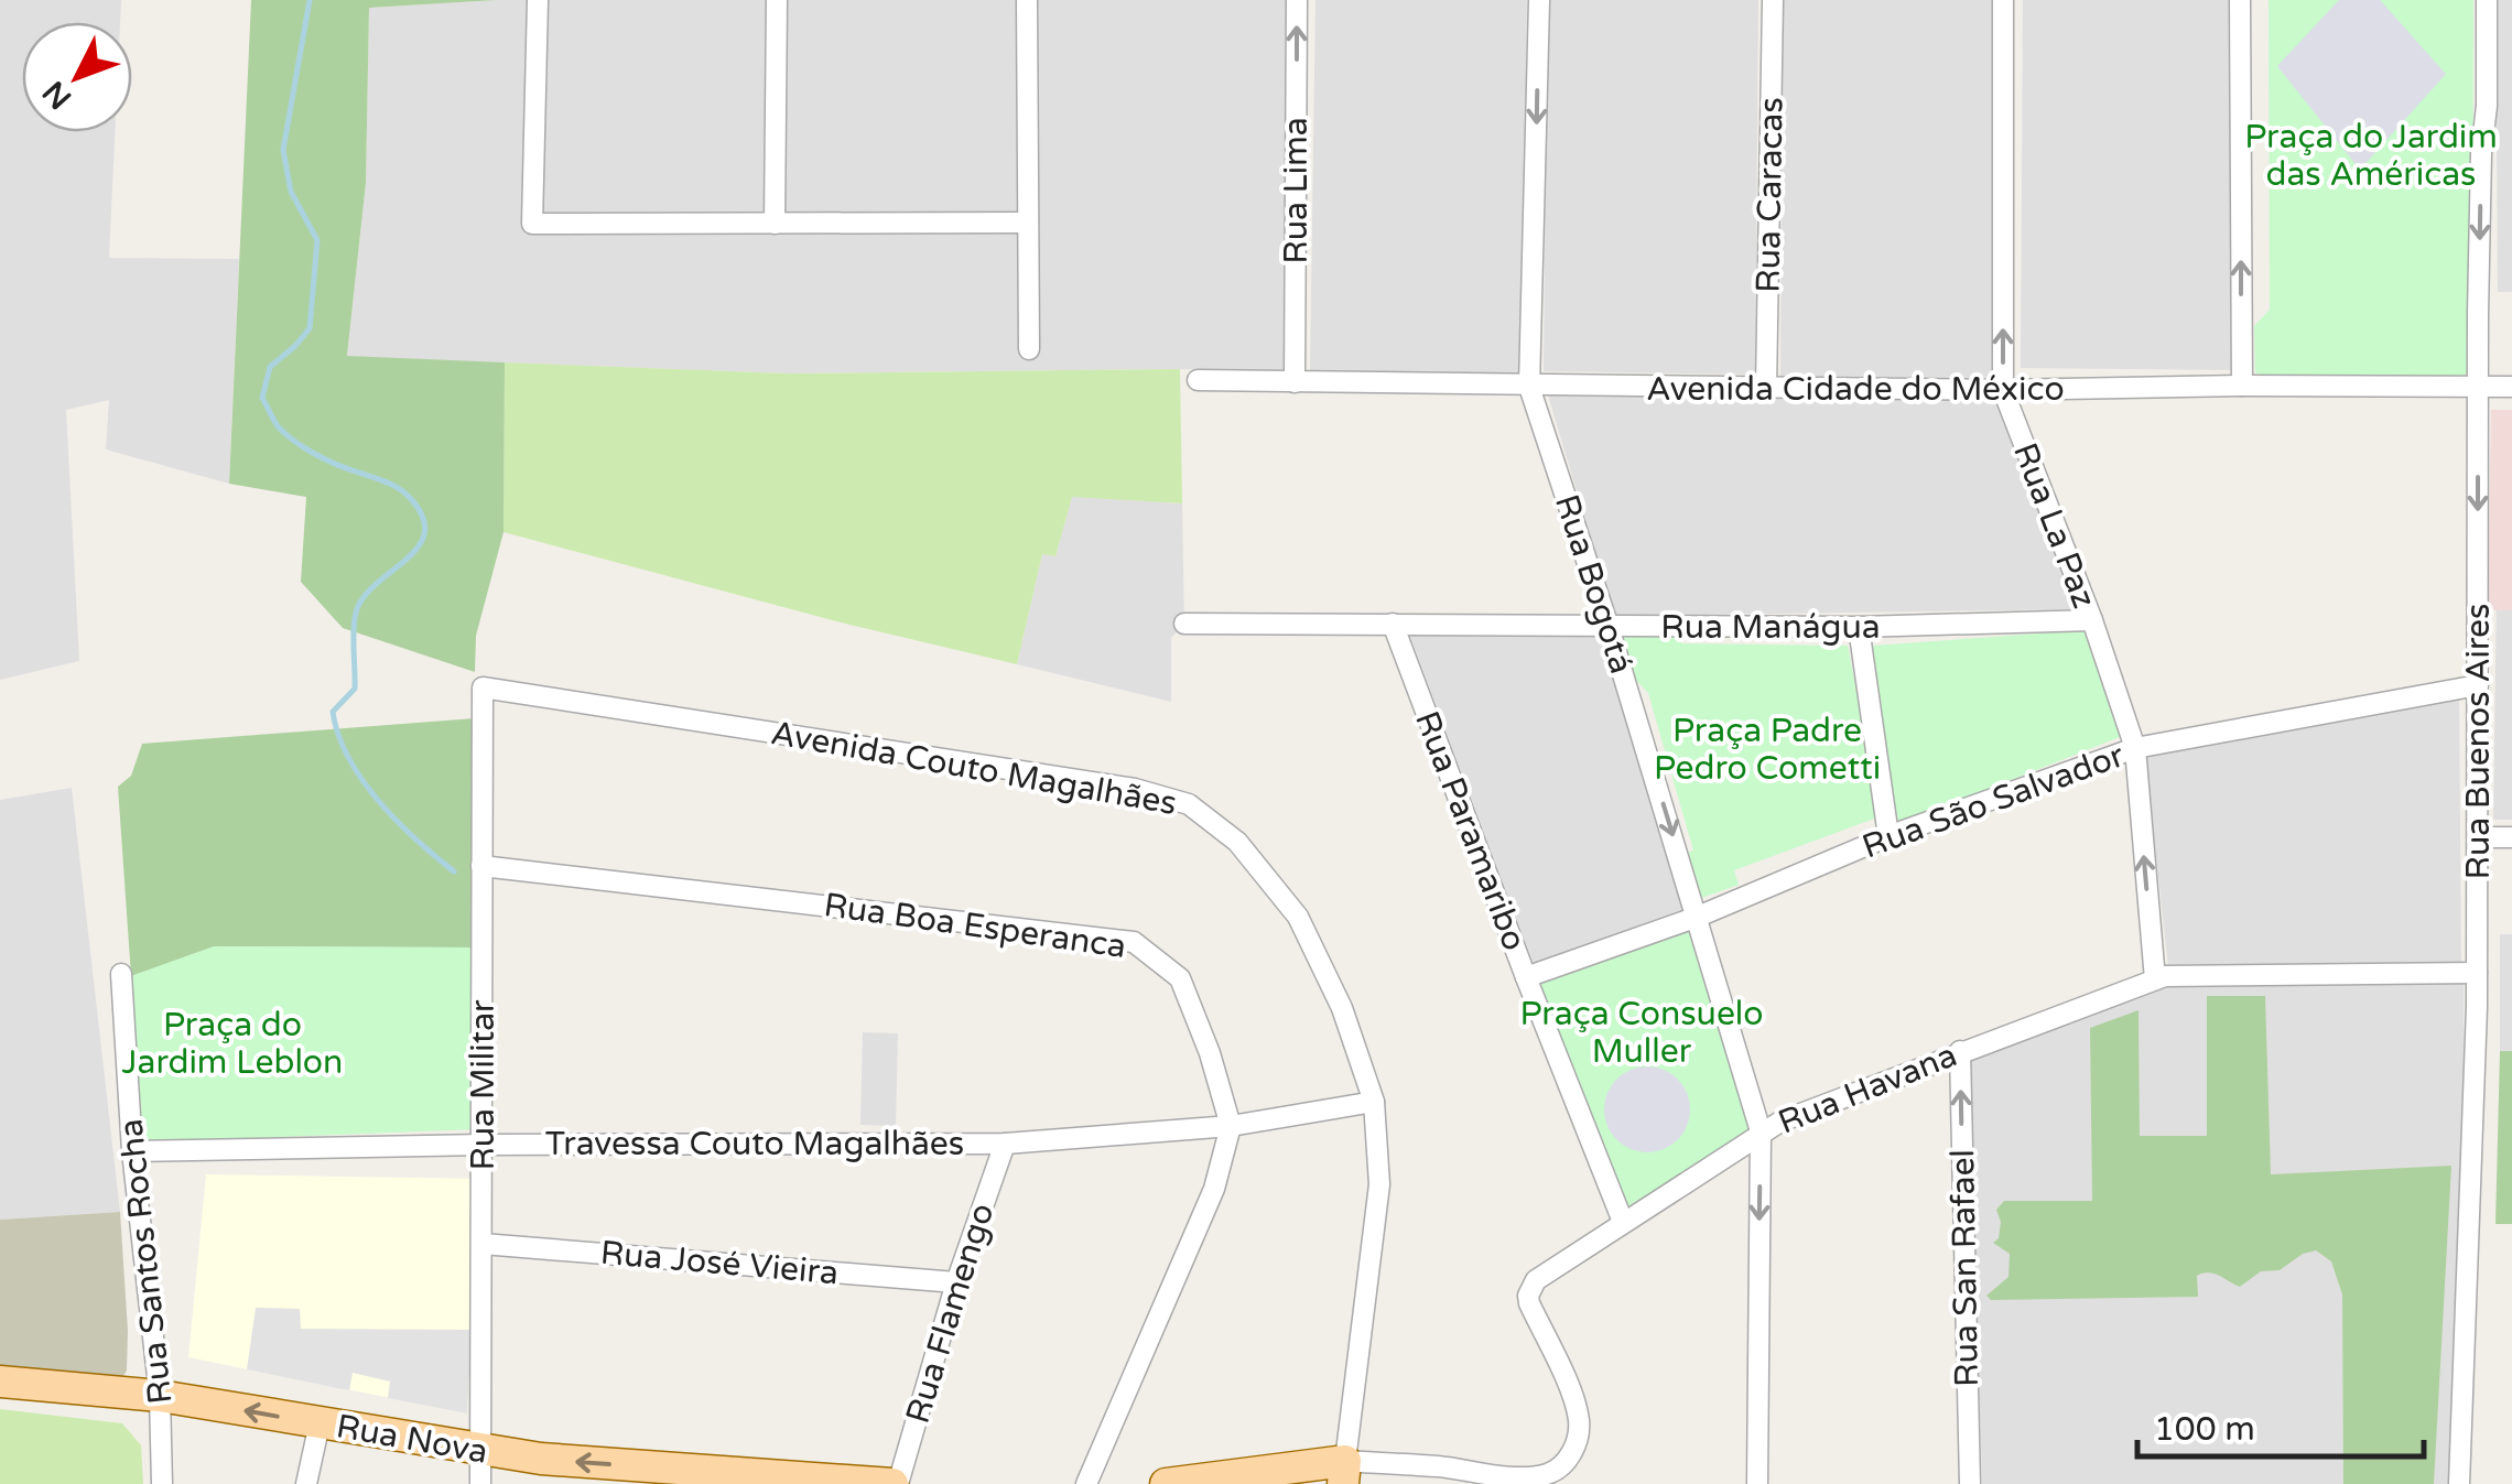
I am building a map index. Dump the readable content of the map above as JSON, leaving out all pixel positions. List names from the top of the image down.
{
  "streets": {
    "main road": ["Rua Nova"],
    "street": [
      "Rua Lima",
      "Rua Caracas",
      "Avenida Cidade do México",
      "Rua La Paz",
      "Rua Bogotá",
      "Rua Manágua",
      "Rua Buenos Aires",
      "Avenida Couto Magalhães",
      "Rua São Salvador",
      "Rua Paramaribo",
      "Rua Boa Esperanca",
      "Rua Militar",
      "Rua Havana",
      "Travessa Couto Magalhães",
      "Rua Santos Rocha",
      "Rua José Vieira",
      "Rua San Rafael",
      "Rua Flamengo"
    ]
  },
  "crossings": [
    ["Rua Lima", "Avenida Cidade do México"],
    ["Rua Caracas", "Avenida Cidade do México"],
    ["Avenida Cidade do México", "Rua La Paz"],
    ["Avenida Cidade do México", "Rua Bogotá"],
    ["Avenida Cidade do México", "Rua Buenos Aires"],
    ["Rua La Paz", "Rua Manágua"],
    ["Rua La Paz", "Rua São Salvador"],
    ["Rua La Paz", "Rua Havana"],
    ["Rua Bogotá", "Rua Manágua"],
    ["Rua Bogotá", "Rua São Salvador"],
    ["Rua Bogotá", "Rua Havana"],
    ["Rua Manágua", "Rua Paramaribo"],
    ["Rua Buenos Aires", "Rua São Salvador"],
    ["Rua Buenos Aires", "Rua Havana"],
    ["Avenida Couto Magalhães", "Rua Militar"],
    ["Avenida Couto Magalhães", "Rua Havana"],
    ["Avenida Couto Magalhães", "Travessa Couto Magalhães"],
    ["Rua São Salvador", "Rua Paramaribo"],
    ["Rua Paramaribo", "Rua Havana"],
    ["Rua Boa Esperanca", "Rua Militar"],
    ["Rua Boa Esperanca", "Travessa Couto Magalhães"],
    ["Rua Militar", "Travessa Couto Magalhães"],
    ["Rua Militar", "Rua José Vieira"],
    ["Rua Militar", "Rua Nova"],
    ["Rua Havana", "Rua San Rafael"],
    ["Travessa Couto Magalhães", "Rua Santos Rocha"],
    ["Travessa Couto Magalhães", "Rua Flamengo"],
    ["Rua Santos Rocha", "Rua Nova"],
    ["Rua José Vieira", "Rua Flamengo"],
    ["Rua Flamengo", "Rua Nova"]
  ],
  "one_way": [
    "Rua Lima",
    "Rua La Paz",
    "Rua Bogotá",
    "Rua Buenos Aires",
    "Rua San Rafael",
    "Rua Nova"
  ],
  "parks": [
    "Praça do Jardim das Américas",
    "Praça Padre Pedro Cometti",
    "Praça Consuelo Muller",
    "Praça do Jardim Leblon"
  ],
  "scale_bar": "100 m",
  "north": "bottom left"
}
